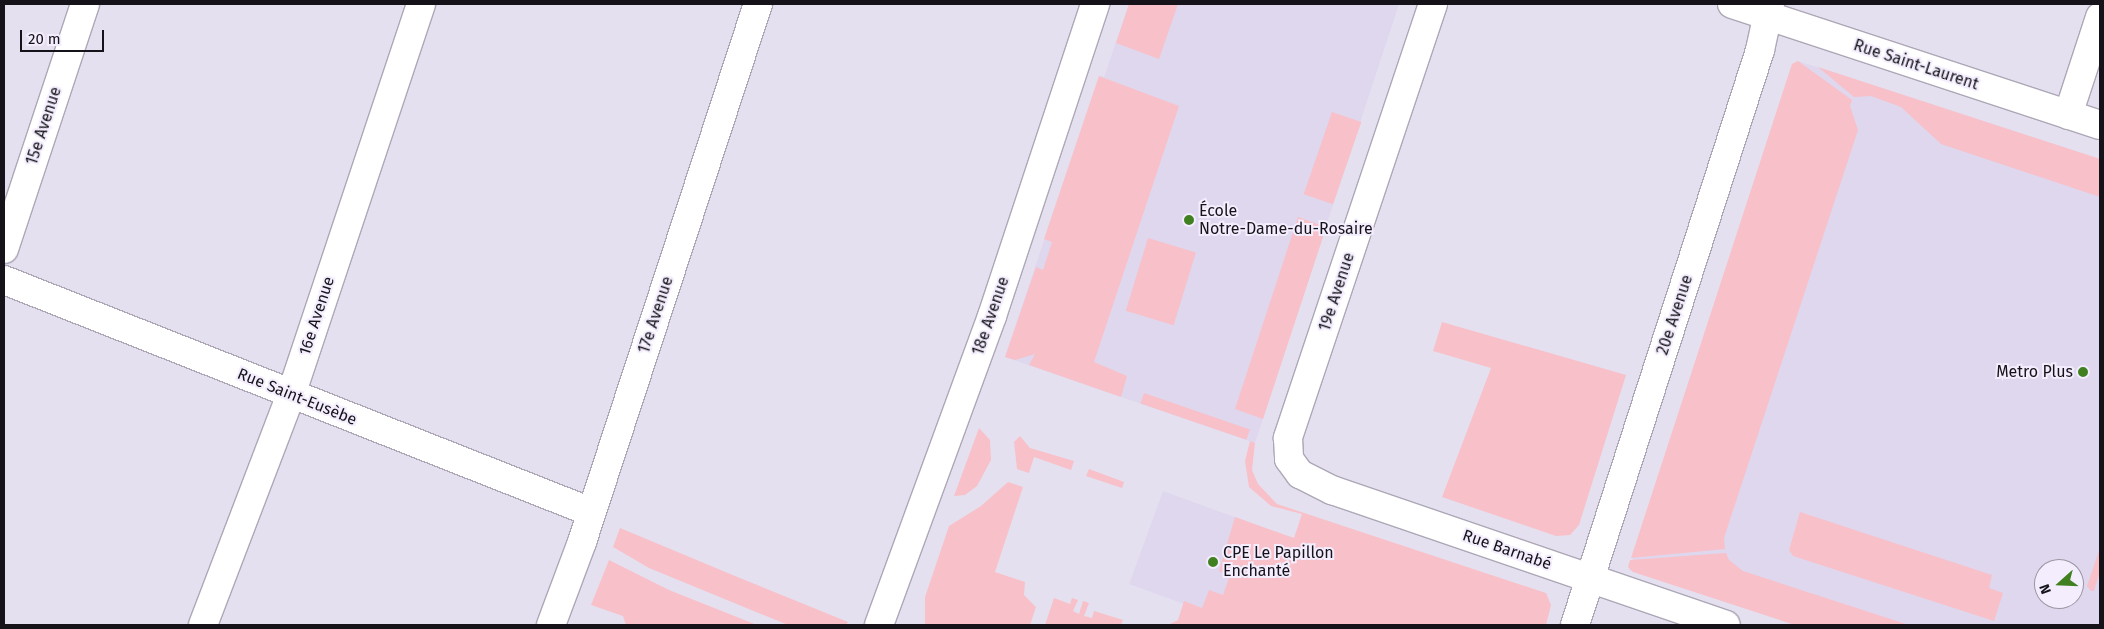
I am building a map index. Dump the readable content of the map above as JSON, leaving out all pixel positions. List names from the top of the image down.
{
  "streets": {
    "street": [
      "Rue Saint-Laurent",
      "15e Avenue",
      "19e Avenue",
      "17e Avenue",
      "20e Avenue",
      "16e Avenue",
      "18e Avenue",
      "Rue Saint-Eusèbe",
      "Rue Barnabé"
    ]
  },
  "crossings": [
    ["Rue Saint-Laurent", "20e Avenue"],
    ["19e Avenue", "Rue Barnabé"],
    ["17e Avenue", "Rue Saint-Eusèbe"],
    ["20e Avenue", "Rue Barnabé"],
    ["16e Avenue", "Rue Saint-Eusèbe"]
  ],
  "places": ["École Notre-Dame-du-Rosaire", "Metro Plus", "CPE Le Papillon Enchanté"],
  "scale_bar": "20 m",
  "north": "left"
}
